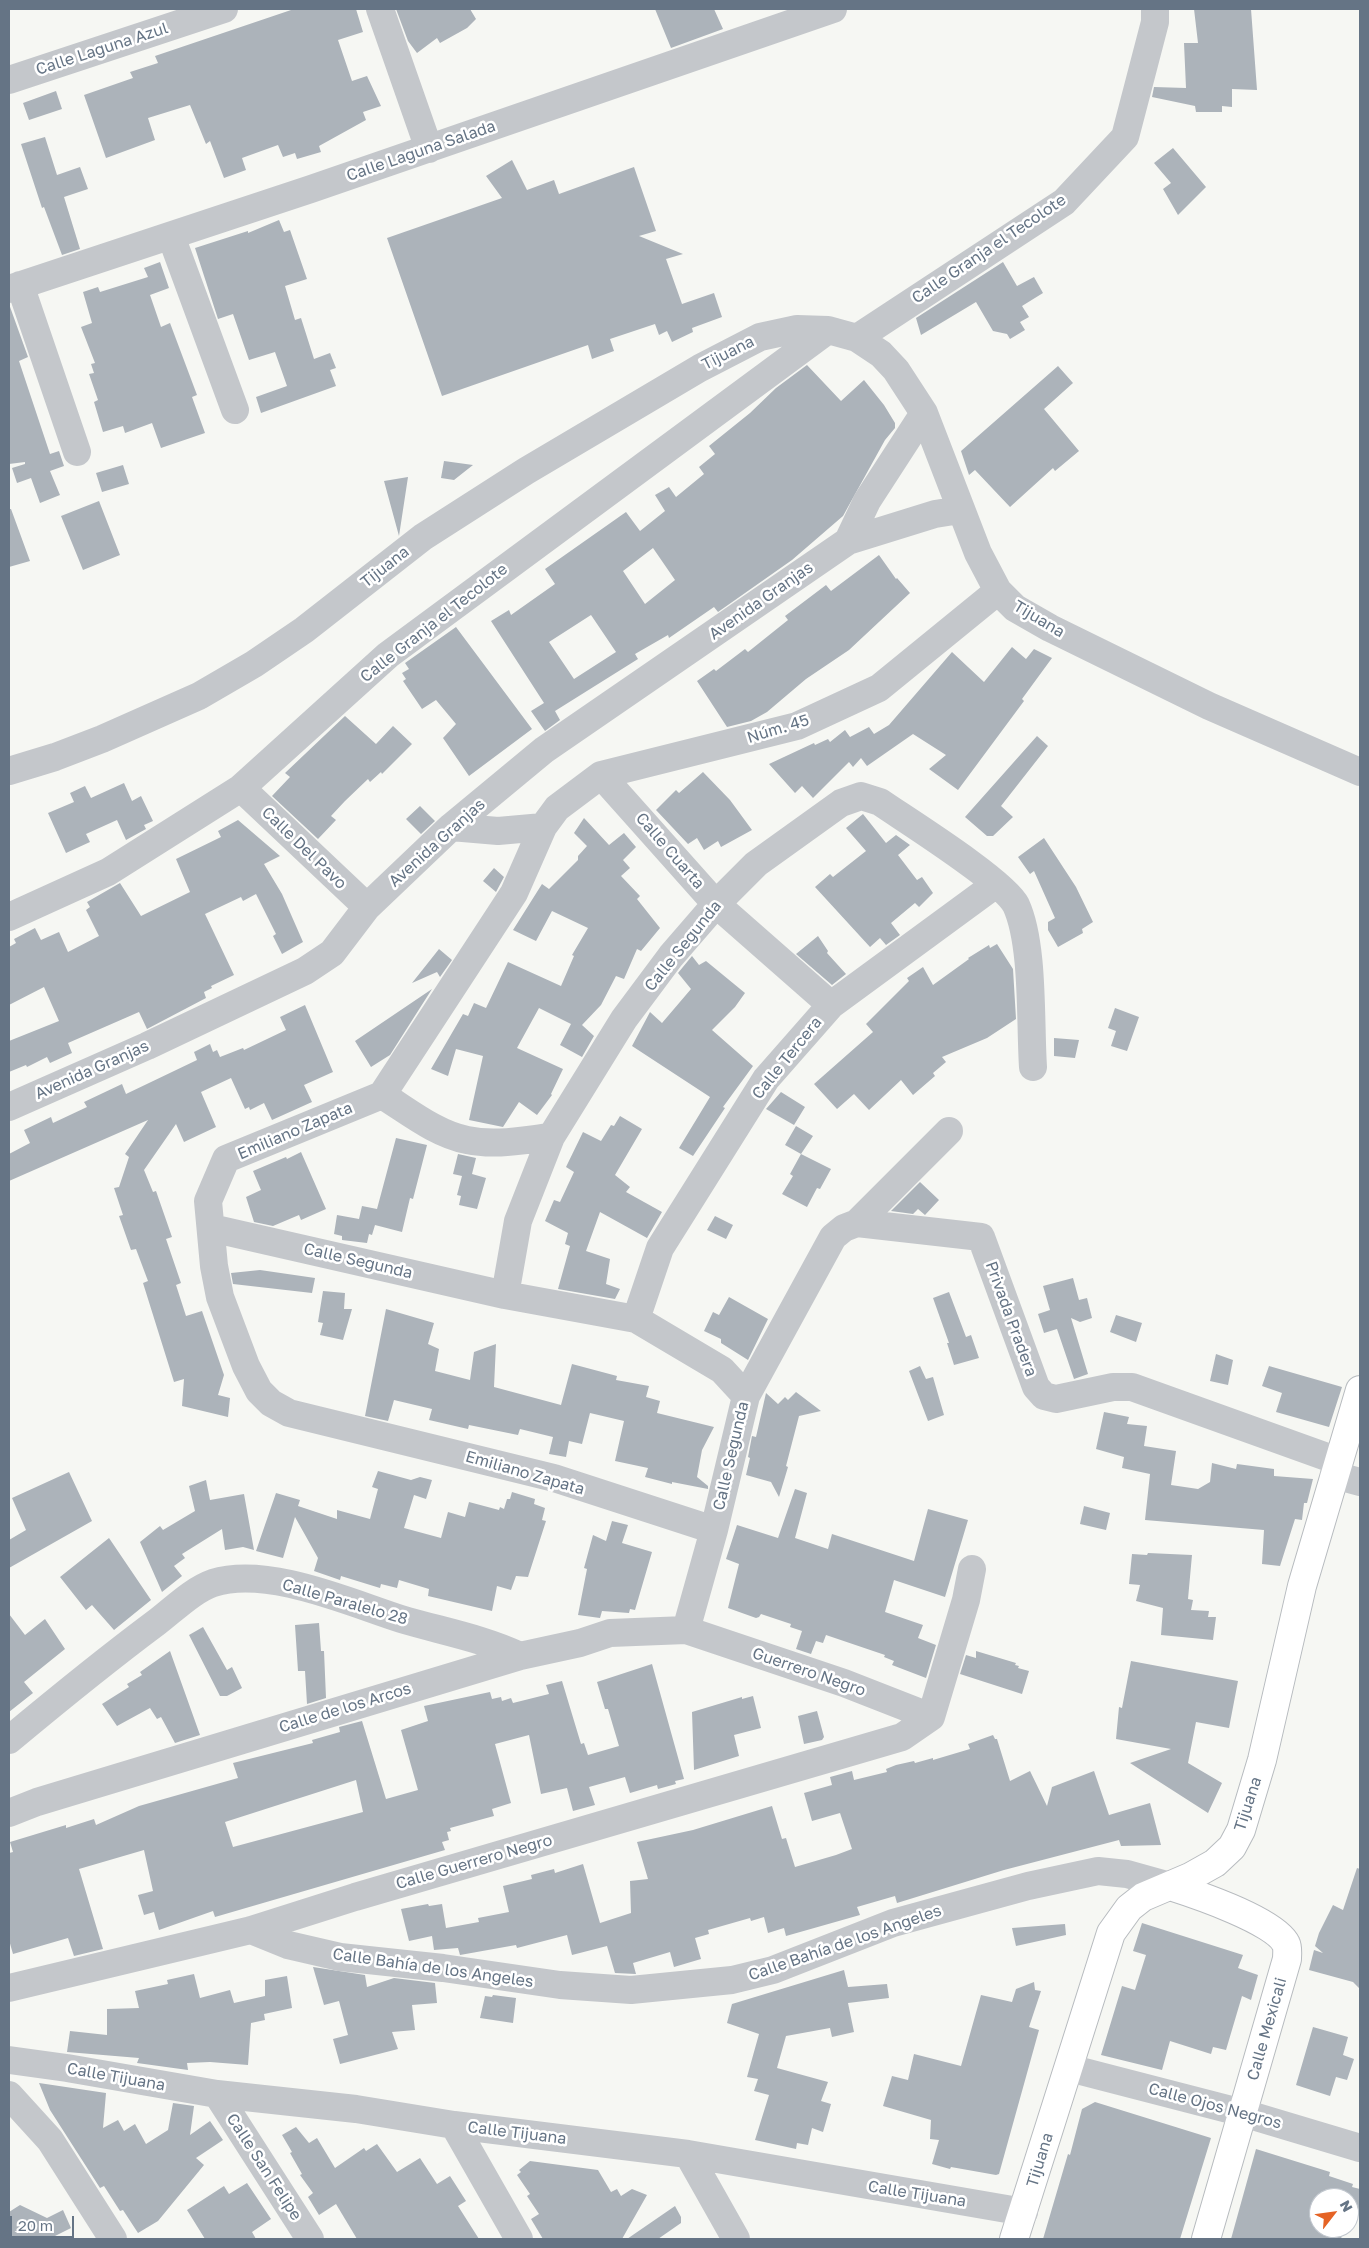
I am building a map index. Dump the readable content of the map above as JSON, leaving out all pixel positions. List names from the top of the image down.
{
  "streets": {
    "main road": ["Tijuana", "Calle Mexicali"],
    "street": [
      "Calle Laguna Azul",
      "Calle Laguna Salada",
      "Calle Granja el Tecolote",
      "Avenida Granjas",
      "Núm. 45",
      "Calle Del Pavo",
      "Calle Cuarta",
      "Calle Segunda",
      "Calle Tercera",
      "Emiliano Zapata",
      "Privada Pradera",
      "Calle Paralelo 28",
      "Guerrero Negro",
      "Calle de los Arcos",
      "Calle Guerrero Negro",
      "Calle Bahía de los Angeles",
      "Calle Tijuana",
      "Calle Ojos Negros",
      "Calle San Felipe"
    ]
  },
  "crossings": [
    ["Calle Granja el Tecolote", "Tijuana"],
    ["Calle Granja el Tecolote", "Calle Del Pavo"],
    ["Tijuana", "Avenida Granjas"],
    ["Tijuana", "Núm. 45"],
    ["Tijuana", "Privada Pradera"],
    ["Tijuana", "Calle Bahía de los Angeles"],
    ["Tijuana", "Calle Mexicali"],
    ["Tijuana", "Calle Tijuana"],
    ["Tijuana", "Calle Ojos Negros"],
    ["Avenida Granjas", "Calle Del Pavo"],
    ["Núm. 45", "Calle Cuarta"],
    ["Calle Cuarta", "Calle Segunda"],
    ["Calle Cuarta", "Calle Tercera"],
    ["Calle Segunda", "Calle Tercera"],
    ["Calle Segunda", "Emiliano Zapata"],
    ["Calle Segunda", "Guerrero Negro"],
    ["Calle Segunda", "Calle de los Arcos"],
    ["Calle Paralelo 28", "Calle de los Arcos"],
    ["Guerrero Negro", "Calle de los Arcos"],
    ["Guerrero Negro", "Calle Guerrero Negro"],
    ["Calle Guerrero Negro", "Calle Bahía de los Angeles"],
    ["Calle Bahía de los Angeles", "Calle Mexicali"],
    ["Calle Mexicali", "Calle Ojos Negros"],
    ["Calle Tijuana", "Calle San Felipe"]
  ],
  "scale_bar": "20 m",
  "north": "top right"
}
